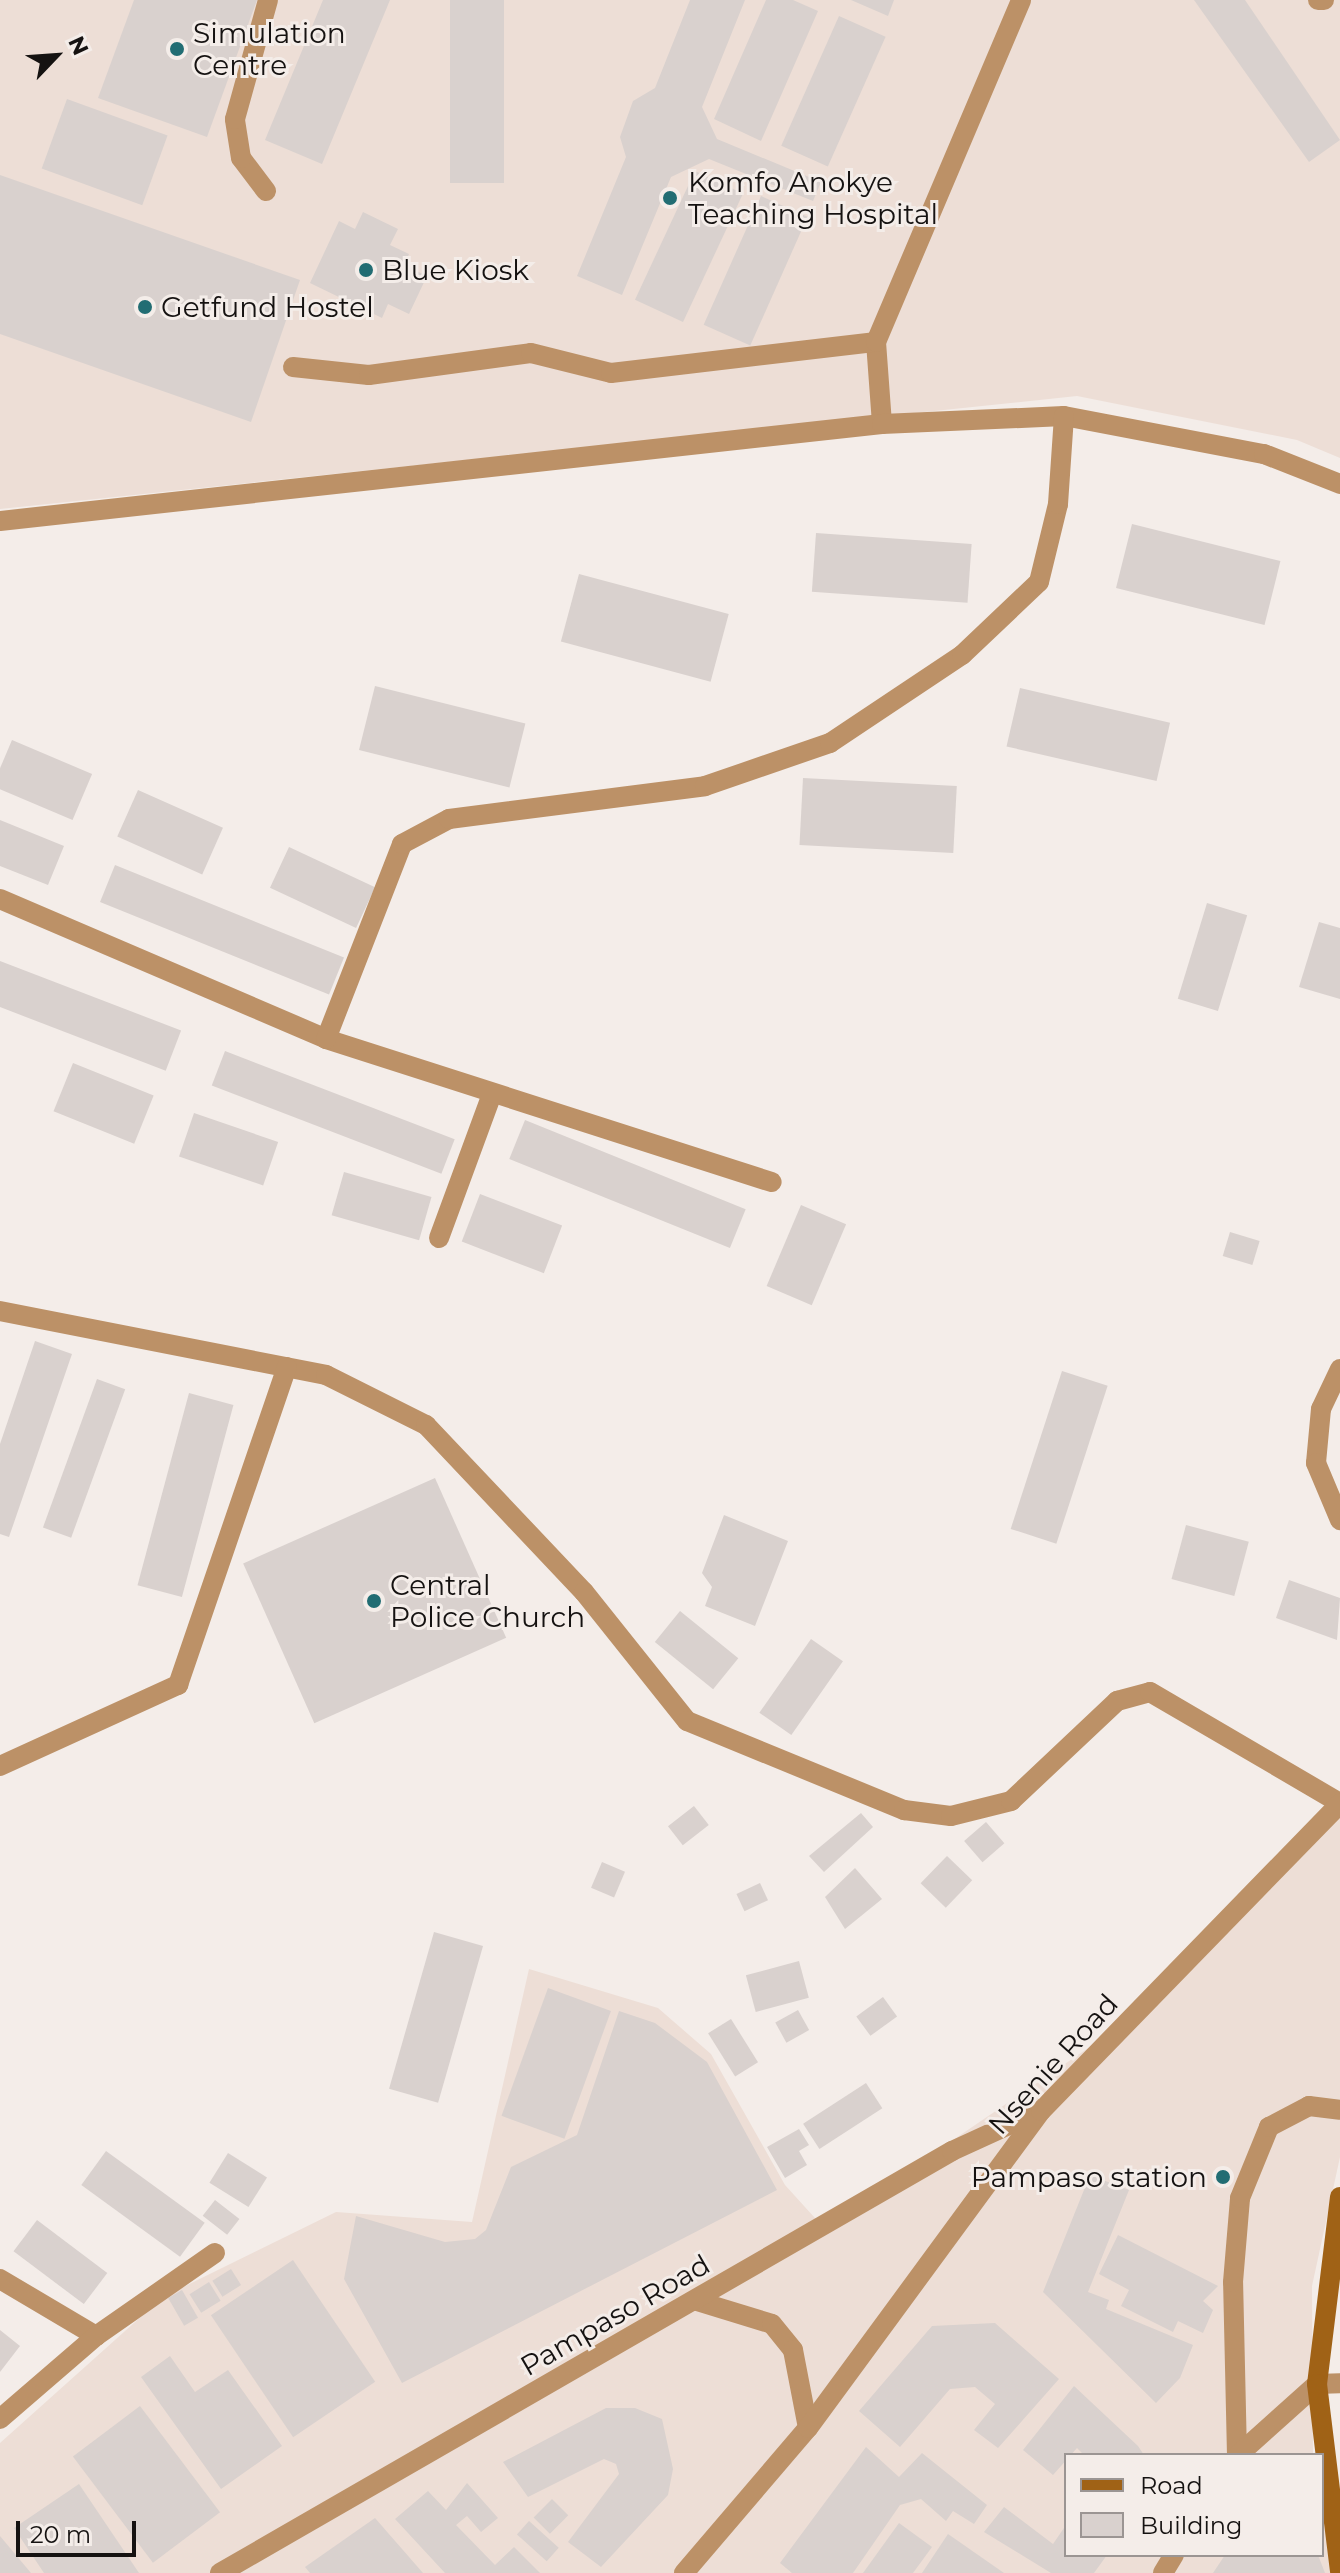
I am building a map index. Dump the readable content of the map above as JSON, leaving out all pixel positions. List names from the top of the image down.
{
  "streets": {
    "street": ["Nsenie Road", "Pampaso Road"]
  },
  "crossings": [
    ["Nsenie Road", "Pampaso Road"]
  ],
  "places": [
    "Simulation Centre",
    "Komfo Anokye Teaching Hospital",
    "Blue Kiosk",
    "Getfund Hostel",
    "Central Police Church",
    "Pampaso station"
  ],
  "legend": ["Road", "Building"],
  "scale_bar": "20 m",
  "north": "top right"
}
